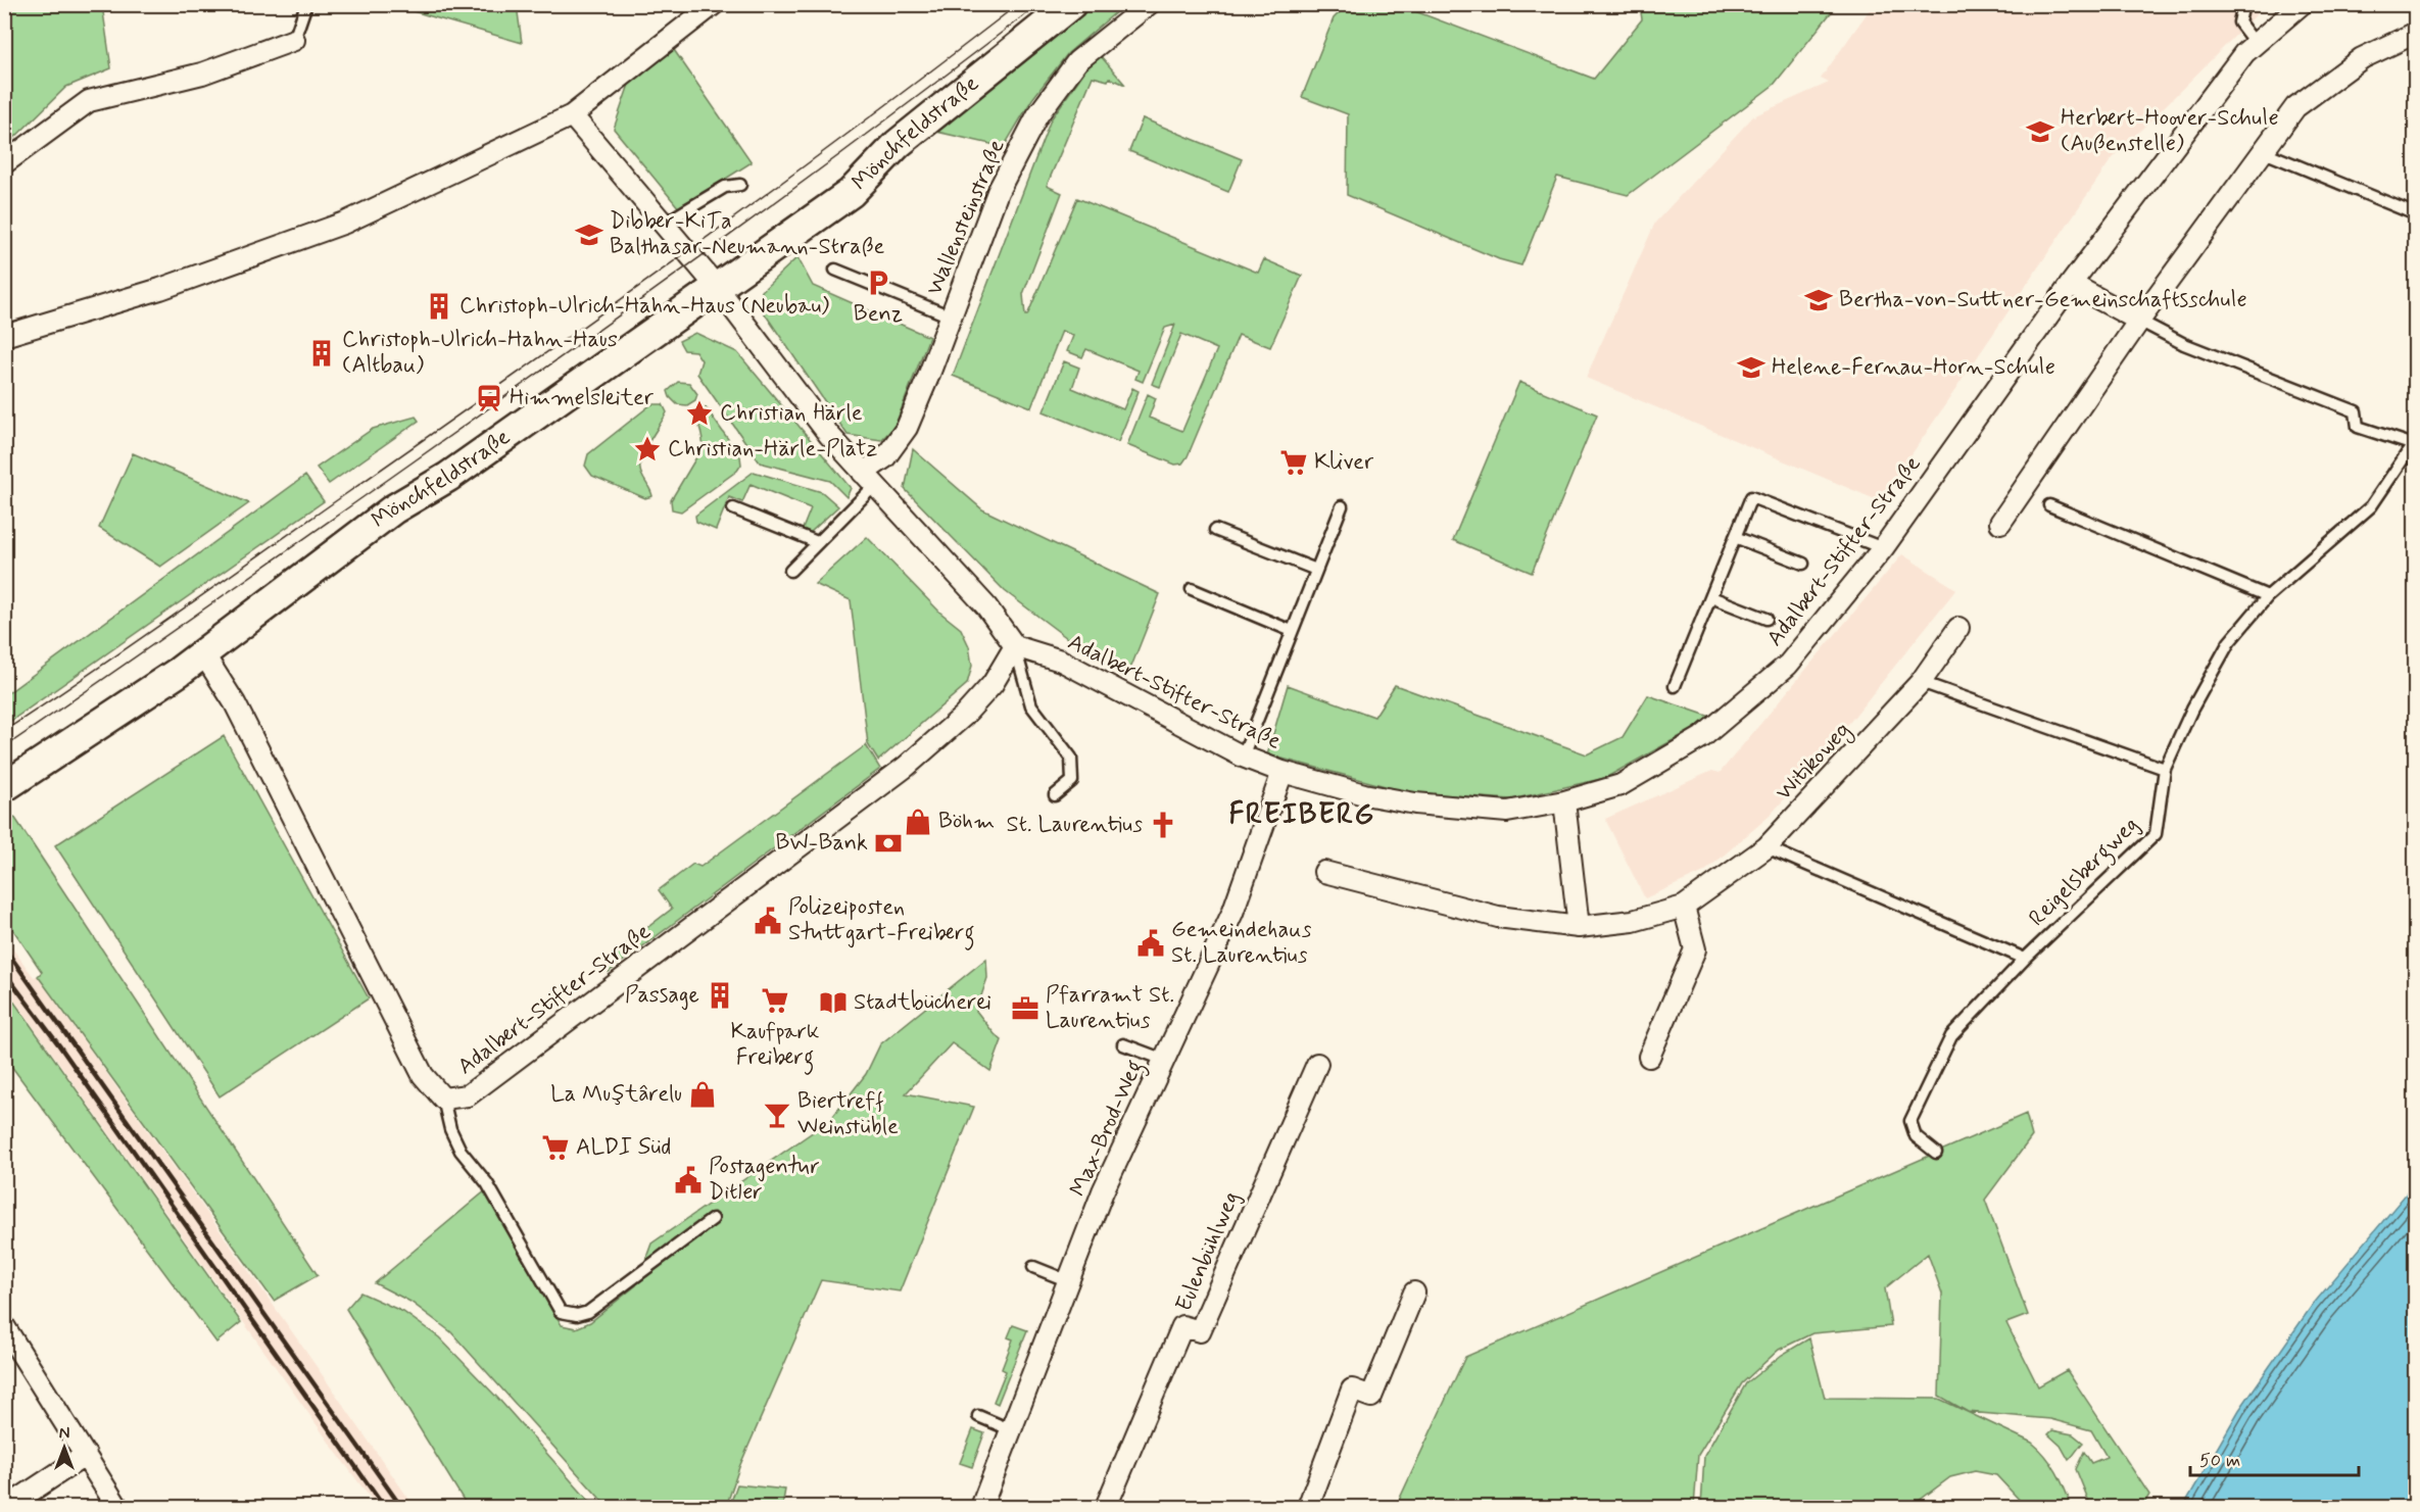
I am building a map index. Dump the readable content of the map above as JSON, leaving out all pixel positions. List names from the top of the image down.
{
  "streets": {
    "main road": ["Mönchfeldstraße"],
    "street": [
      "Wallensteinstraße",
      "Adalbert-Stifter-Straße",
      "Witikoweg",
      "Max-Brod-Weg",
      "Eulenbühlweg"
    ],
    "lane": ["Reigelsbergweg"]
  },
  "crossings": [
    ["Mönchfeldstraße", "Adalbert-Stifter-Straße"],
    ["Adalbert-Stifter-Straße", "Max-Brod-Weg"]
  ],
  "districts": ["FREIBERG"],
  "places": {
    "school or university": [
      "Herbert-Hoover-Schule (Außenstelle)",
      "Dibber-KiTa Balthasar-Neumann-Straße",
      "Bertha-von-Suttner-Gemeinschaftsschule",
      "Helene-Fernau-Horn-Schule"
    ],
    "parking": ["Benz"],
    "building": ["Christoph-Ulrich-Hahn-Haus (Neubau)", "Christoph-Ulrich-Hahn-Haus (Altbau)", "Passage"],
    "station": ["Himmelsleiter"],
    "place": ["Christian Härle", "Christian-Härle-Platz"],
    "supermarket": ["Kliver", "Kaufpark Freiberg", "ALDI Süd"],
    "shop": ["Böhm", "La Muştârelu"],
    "church": ["St. Laurentius"],
    "bank": ["BW-Bank"],
    "public building": ["Polizeiposten Stuttgart-Freiberg", "Gemeindehaus St. Laurentius", "Postagentur Ditler"],
    "library": ["Stadtbücherei"],
    "office": ["Pfarramt St. Laurentius"],
    "bar": ["Biertreff Weinstüble"]
  },
  "scale_bar": "50 m",
  "north": "top"
}
